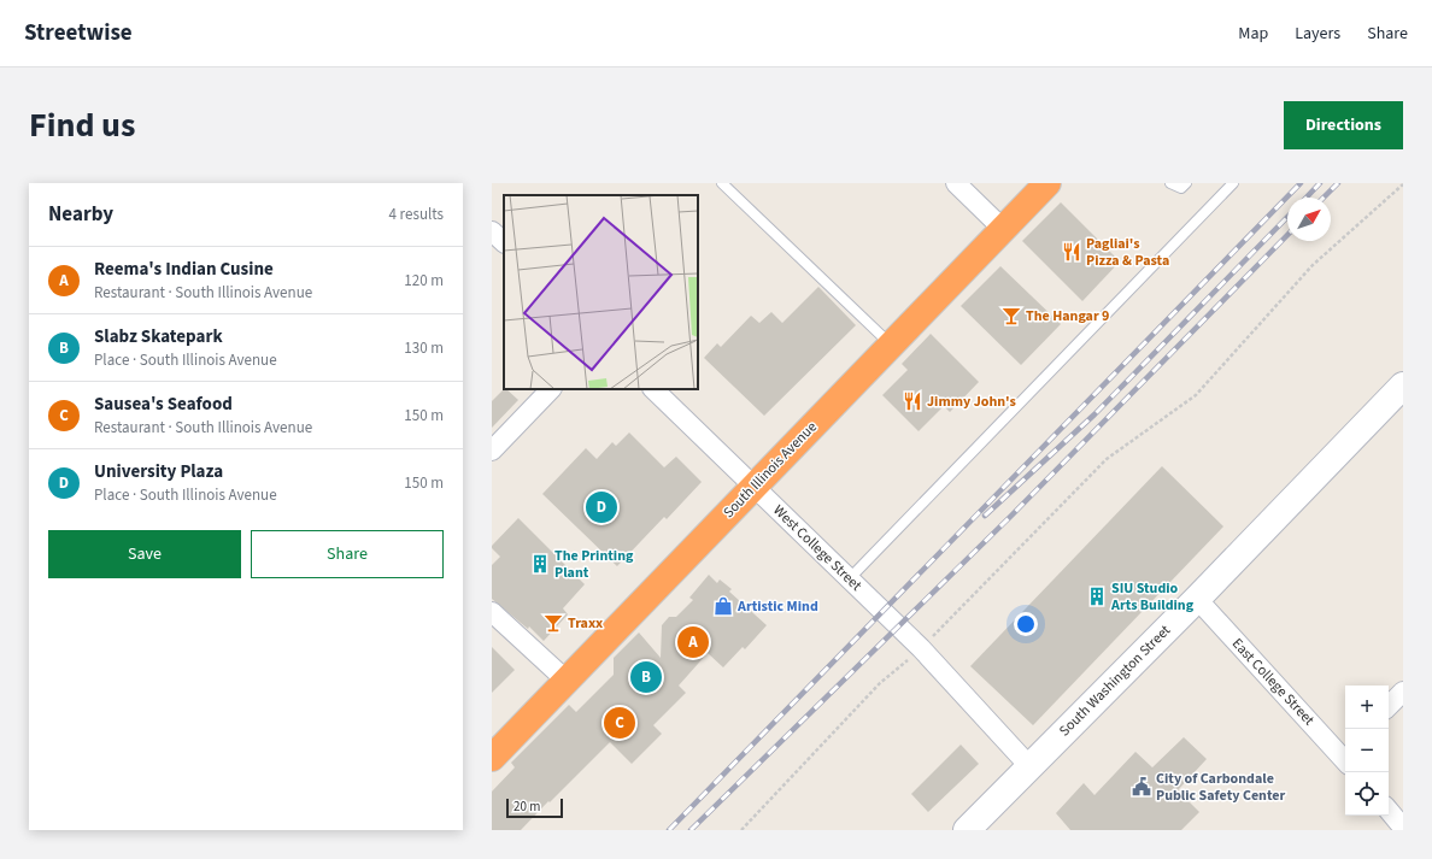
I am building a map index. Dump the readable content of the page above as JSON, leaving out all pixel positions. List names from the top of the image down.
{
  "streets": {
    "highway": ["South Illinois Avenue"],
    "street": ["West College Street", "South Washington Street", "East College Street"]
  },
  "crossings": [
    ["South Illinois Avenue", "West College Street"],
    ["South Washington Street", "East College Street"]
  ],
  "places": {
    "restaurant": ["Pagliai's Pizza & Pasta", "Jimmy John's"],
    "bar": ["The Hangar 9", "Traxx"],
    "building": ["The Printing Plant", "SIU Studio Arts Building"],
    "shop": ["Artistic Mind"],
    "public building": ["City of Carbondale Public Safety Center"]
  },
  "scale_bar": "20 m",
  "north": "top right",
  "page": {
    "header": "Streetwise",
    "nav": ["Map", "Layers", "Share"],
    "title": "Find us",
    "buttons": [
      "Directions",
      ["Save", "Share"]
    ],
    "heading": ["Nearby", "4 results"],
    "list": [
      {
        "mark": "A",
        "name": "Reema's Indian Cusine",
        "note": "Restaurant · South Illinois Avenue",
        "value": "120 m"
      },
      {
        "mark": "B",
        "name": "Slabz Skatepark",
        "note": "Place · South Illinois Avenue",
        "value": "130 m"
      },
      {
        "mark": "C",
        "name": "Sausea's Seafood",
        "note": "Restaurant · South Illinois Avenue",
        "value": "150 m"
      },
      {
        "mark": "D",
        "name": "University Plaza",
        "note": "Place · South Illinois Avenue",
        "value": "150 m"
      }
    ],
    "pins": [
      "D",
      "A",
      "B",
      "C"
    ],
    "map_buttons": ["+", "−"],
    "scale": "20 m"
  }
}
